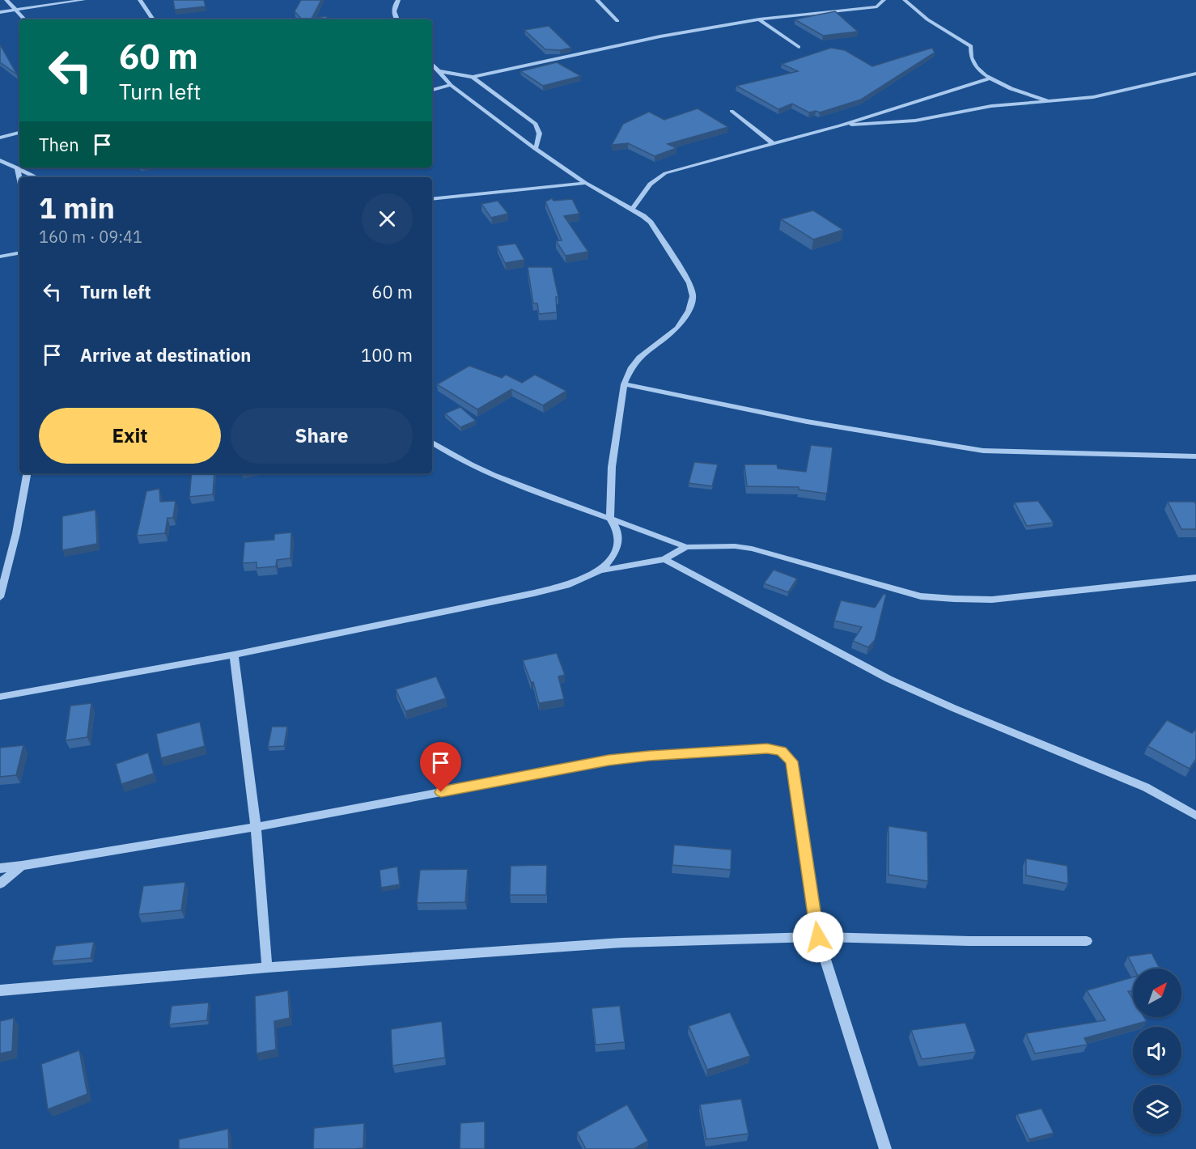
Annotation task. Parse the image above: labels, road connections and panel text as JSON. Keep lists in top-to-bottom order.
{
  "north": "top right",
  "page": {
    "turn": ["60 m", "Turn left"],
    "then": "Then",
    "heading": ["1 min", "160 m · 09:41"],
    "list": [
      {
        "name": "Turn left",
        "value": "60 m"
      },
      {
        "name": "Arrive at destination",
        "value": "100 m"
      }
    ],
    "buttons": ["Exit", "Share"]
  }
}
